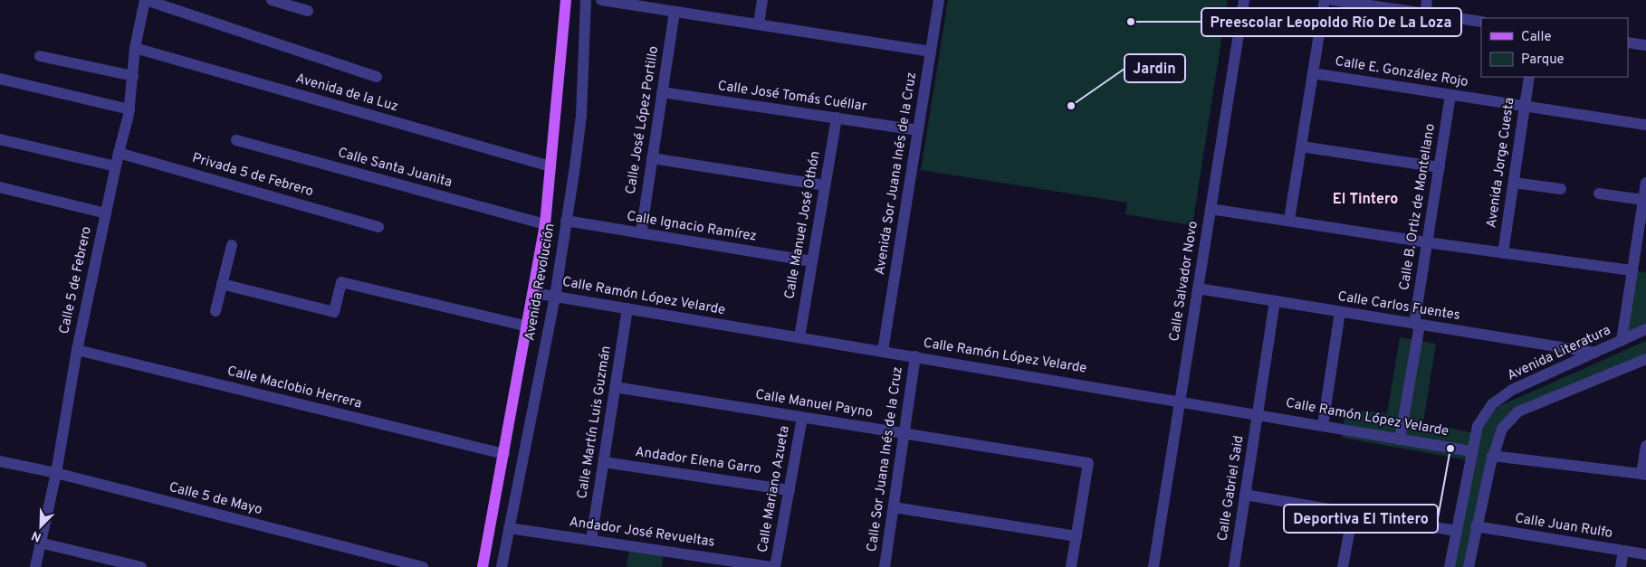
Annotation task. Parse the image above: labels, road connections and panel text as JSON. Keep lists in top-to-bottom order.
{
  "streets": {
    "main road": ["Avenida Revolución"],
    "street": [
      "Calle E. González Rojo",
      "Avenida de la Luz",
      "Calle José Tomás Cuéllar",
      "Calle José López Portillo",
      "Avenida Jorge Cuesta",
      "Calle Santa Juanita",
      "Avenida Sor Juana Inés de la Cruz",
      "Privada 5 de Febrero",
      "Calle B. Ortiz de Montellano",
      "Calle Manuel José Othón",
      "Calle Ignacio Ramírez",
      "Calle 5 de Febrero",
      "Calle Salvador Novo",
      "Calle Ramón López Velarde",
      "Calle Carlos Fuentes",
      "Avenida Literatura",
      "Calle Maclobio Herrera",
      "Calle Manuel Payno",
      "Calle Martín Luis Guzmán",
      "Calle Sor Juana Inés de la Cruz",
      "Andador Elena Garro",
      "Calle Gabriel Said",
      "Calle Mariano Azueta",
      "Calle 5 de Mayo",
      "Calle Juan Rulfo",
      "Andador José Revueltas"
    ]
  },
  "crossings": [
    ["Calle E. González Rojo", "Avenida Jorge Cuesta"],
    ["Calle E. González Rojo", "Calle B. Ortiz de Montellano"],
    ["Avenida de la Luz", "Calle 5 de Febrero"],
    ["Avenida de la Luz", "Avenida Revolución"],
    ["Calle José Tomás Cuéllar", "Calle José López Portillo"],
    ["Calle José Tomás Cuéllar", "Avenida Sor Juana Inés de la Cruz"],
    ["Calle José Tomás Cuéllar", "Calle Manuel José Othón"],
    ["Calle José López Portillo", "Calle Ignacio Ramírez"],
    ["Calle Santa Juanita", "Avenida Revolución"],
    ["Avenida Sor Juana Inés de la Cruz", "Calle Ramón López Velarde"],
    ["Privada 5 de Febrero", "Calle 5 de Febrero"],
    ["Calle B. Ortiz de Montellano", "Calle Ramón López Velarde"],
    ["Calle B. Ortiz de Montellano", "Calle Carlos Fuentes"],
    ["Calle Manuel José Othón", "Calle Ignacio Ramírez"],
    ["Calle Manuel José Othón", "Calle Ramón López Velarde"],
    ["Calle Ignacio Ramírez", "Avenida Revolución"],
    ["Calle 5 de Febrero", "Calle Maclobio Herrera"],
    ["Calle 5 de Febrero", "Calle 5 de Mayo"],
    ["Calle Salvador Novo", "Calle Ramón López Velarde"],
    ["Calle Salvador Novo", "Calle Carlos Fuentes"],
    ["Avenida Revolución", "Calle Ramón López Velarde"],
    ["Avenida Revolución", "Calle Maclobio Herrera"],
    ["Avenida Revolución", "Andador José Revueltas"],
    ["Calle Ramón López Velarde", "Avenida Literatura"],
    ["Calle Ramón López Velarde", "Calle Martín Luis Guzmán"],
    ["Calle Ramón López Velarde", "Calle Sor Juana Inés de la Cruz"],
    ["Calle Ramón López Velarde", "Calle Gabriel Said"],
    ["Calle Carlos Fuentes", "Avenida Literatura"],
    ["Calle Carlos Fuentes", "Calle Gabriel Said"],
    ["Calle Manuel Payno", "Calle Martín Luis Guzmán"],
    ["Calle Manuel Payno", "Calle Sor Juana Inés de la Cruz"],
    ["Calle Manuel Payno", "Calle Mariano Azueta"],
    ["Calle Martín Luis Guzmán", "Andador Elena Garro"],
    ["Calle Martín Luis Guzmán", "Andador José Revueltas"],
    ["Andador Elena Garro", "Calle Mariano Azueta"]
  ],
  "districts": ["El Tintero"],
  "places": ["Preescolar Leopoldo Río De La Loza", "Jardin", "Deportiva El Tintero"],
  "legend": ["Calle", "Parque"],
  "north": "bottom left"
}
